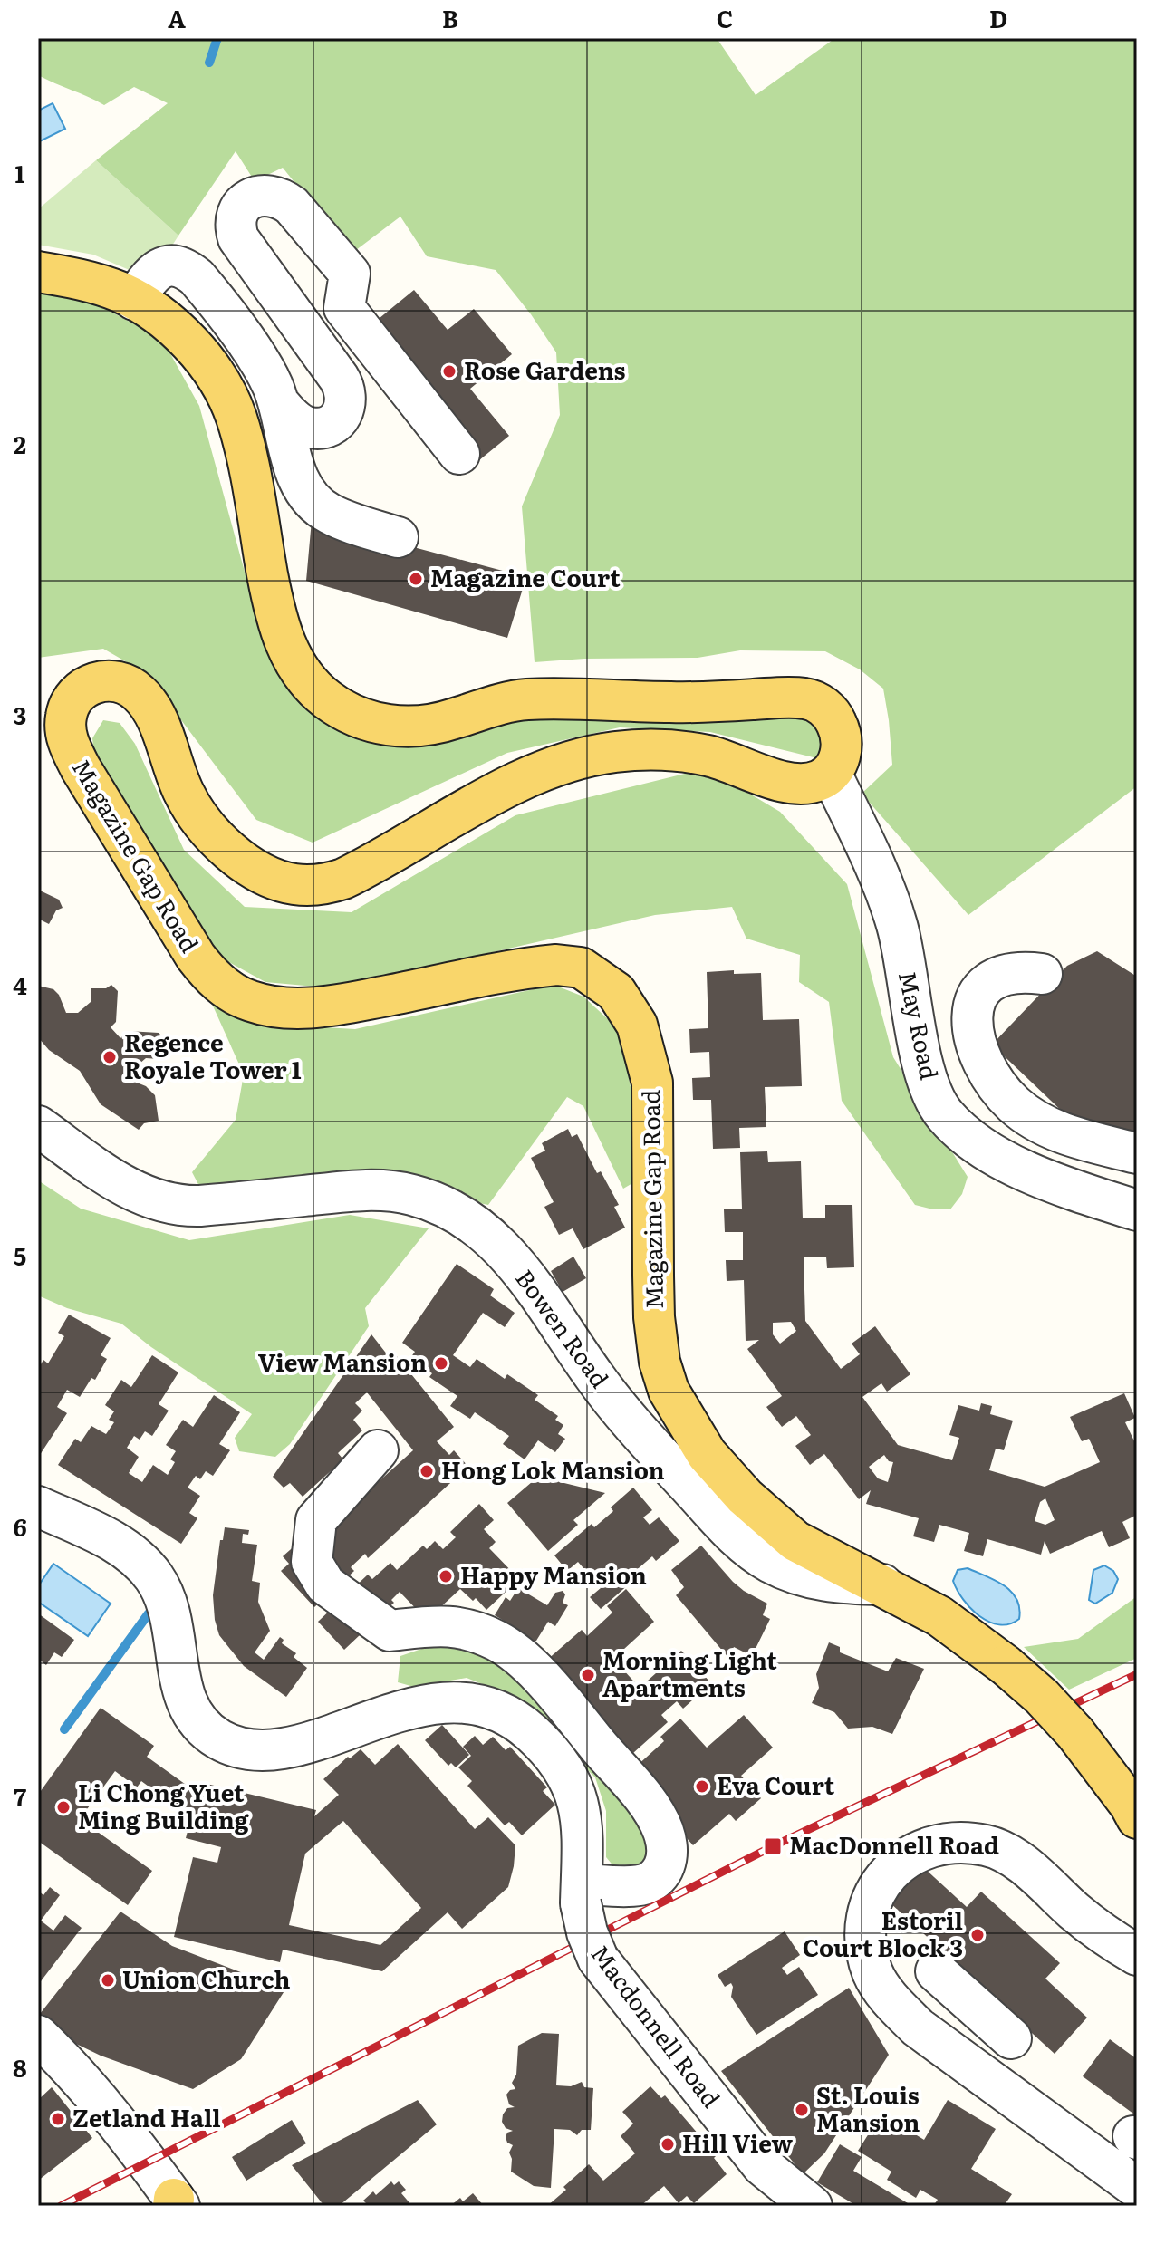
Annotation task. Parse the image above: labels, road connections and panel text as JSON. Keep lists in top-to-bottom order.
{
  "streets": {
    "main road": ["Magazine Gap Road"],
    "street": ["May Road", "Bowen Road", "Macdonnell Road"]
  },
  "crossings": [
    ["Magazine Gap Road", "May Road"],
    ["Magazine Gap Road", "Bowen Road"]
  ],
  "places": {
    "other": [
      "Rose Gardens",
      "Magazine Court",
      "Regence Royale Tower 1",
      "View Mansion",
      "Hong Lok Mansion",
      "Happy Mansion",
      "Morning Light Apartments",
      "Eva Court",
      "Li Chong Yuet Ming Building",
      "Estoril Court Block 3",
      "Union Church",
      "St. Louis Mansion",
      "Zetland Hall",
      "Hill View"
    ],
    "transit": ["MacDonnell Road"]
  },
  "grid": {
    "columns": [
      "A",
      "B",
      "C",
      "D"
    ],
    "rows": [
      "1",
      "2",
      "3",
      "4",
      "5",
      "6",
      "7",
      "8"
    ]
  }
}
